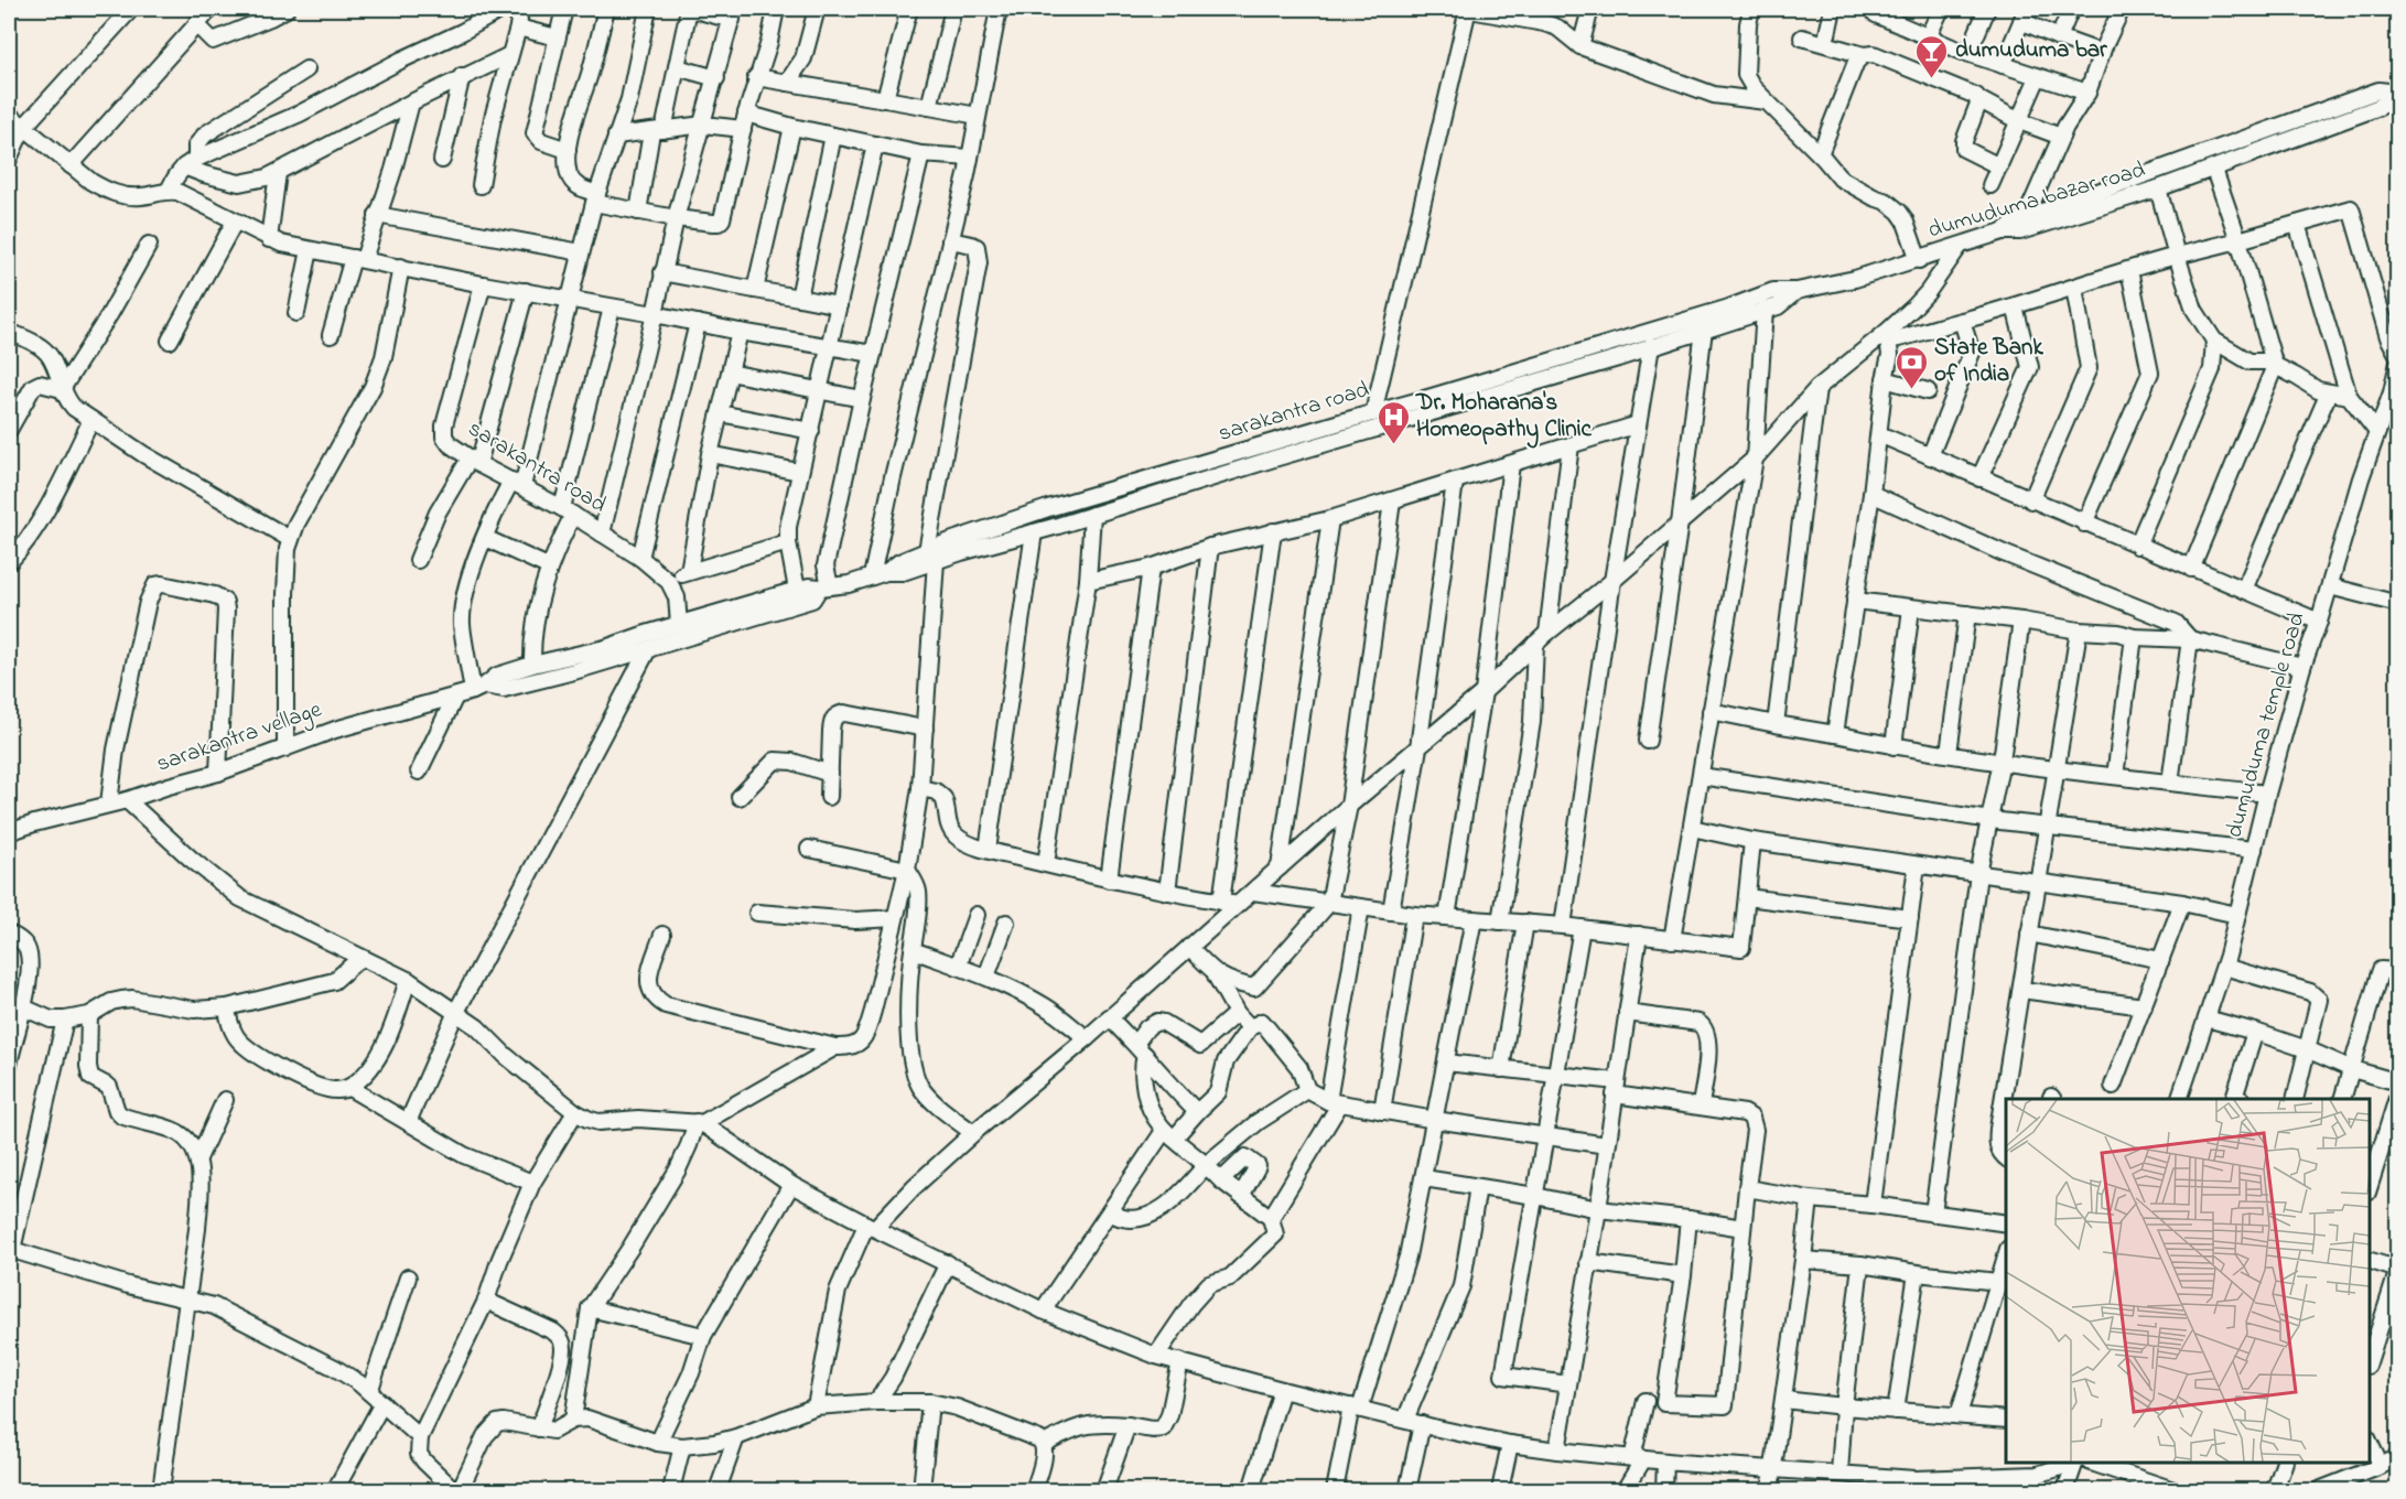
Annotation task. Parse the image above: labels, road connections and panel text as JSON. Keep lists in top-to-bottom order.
{
  "streets": {
    "street": [
      "dumuduma bazar road",
      "sarakantra road",
      "dumuduma temple road",
      "sarakantra vellage"
    ]
  },
  "crossings": [
    ["dumuduma bazar road", "sarakantra road"],
    ["sarakantra road", "sarakantra vellage"]
  ],
  "places": {
    "bar": ["dumuduma bar"],
    "bank": ["State Bank of India"],
    "hospital": ["Dr. Moharana's Homeopathy Clinic"]
  }
}
